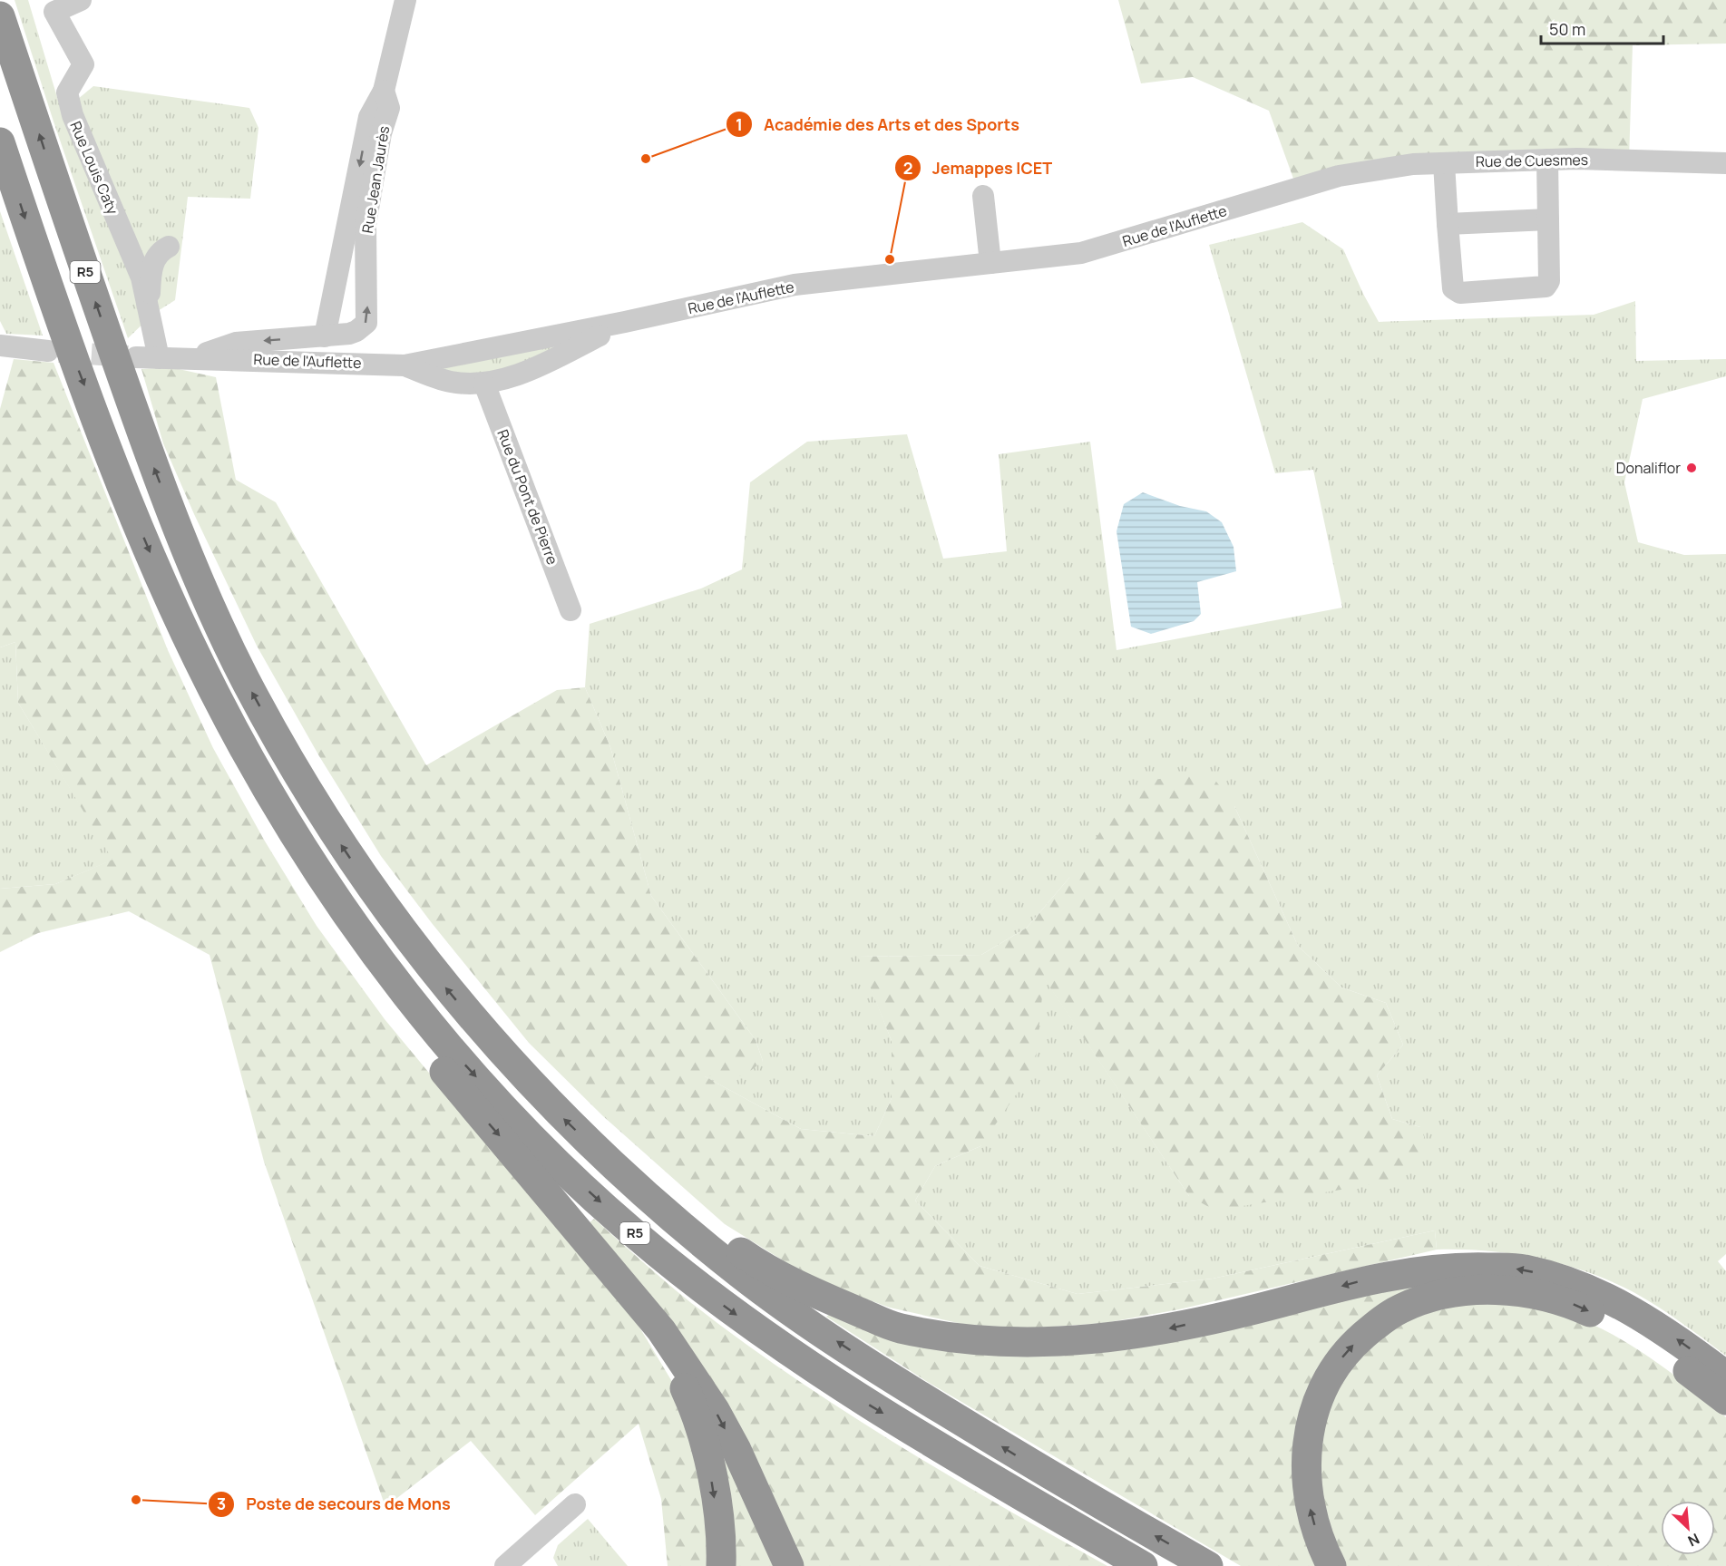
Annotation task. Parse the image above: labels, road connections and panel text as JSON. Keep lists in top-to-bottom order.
{
  "streets": {
    "highway": ["R5"],
    "street": [
      "Rue de Cuesmes",
      "Rue Louis Caty",
      "Rue Jean Jaurès",
      "Rue de l'Auflette",
      "Rue du Pont de Pierre"
    ]
  },
  "crossings": [
    ["Rue de Cuesmes", "Rue de l'Auflette"],
    ["Rue Louis Caty", "Rue de l'Auflette"],
    ["Rue Jean Jaurès", "Rue de l'Auflette"]
  ],
  "places": [
    "Académie des Arts et des Sports",
    "Jemappes ICET",
    "Donaliflor",
    "Poste de secours de Mons"
  ],
  "scale_bar": "50 m",
  "north": "bottom right"
}
